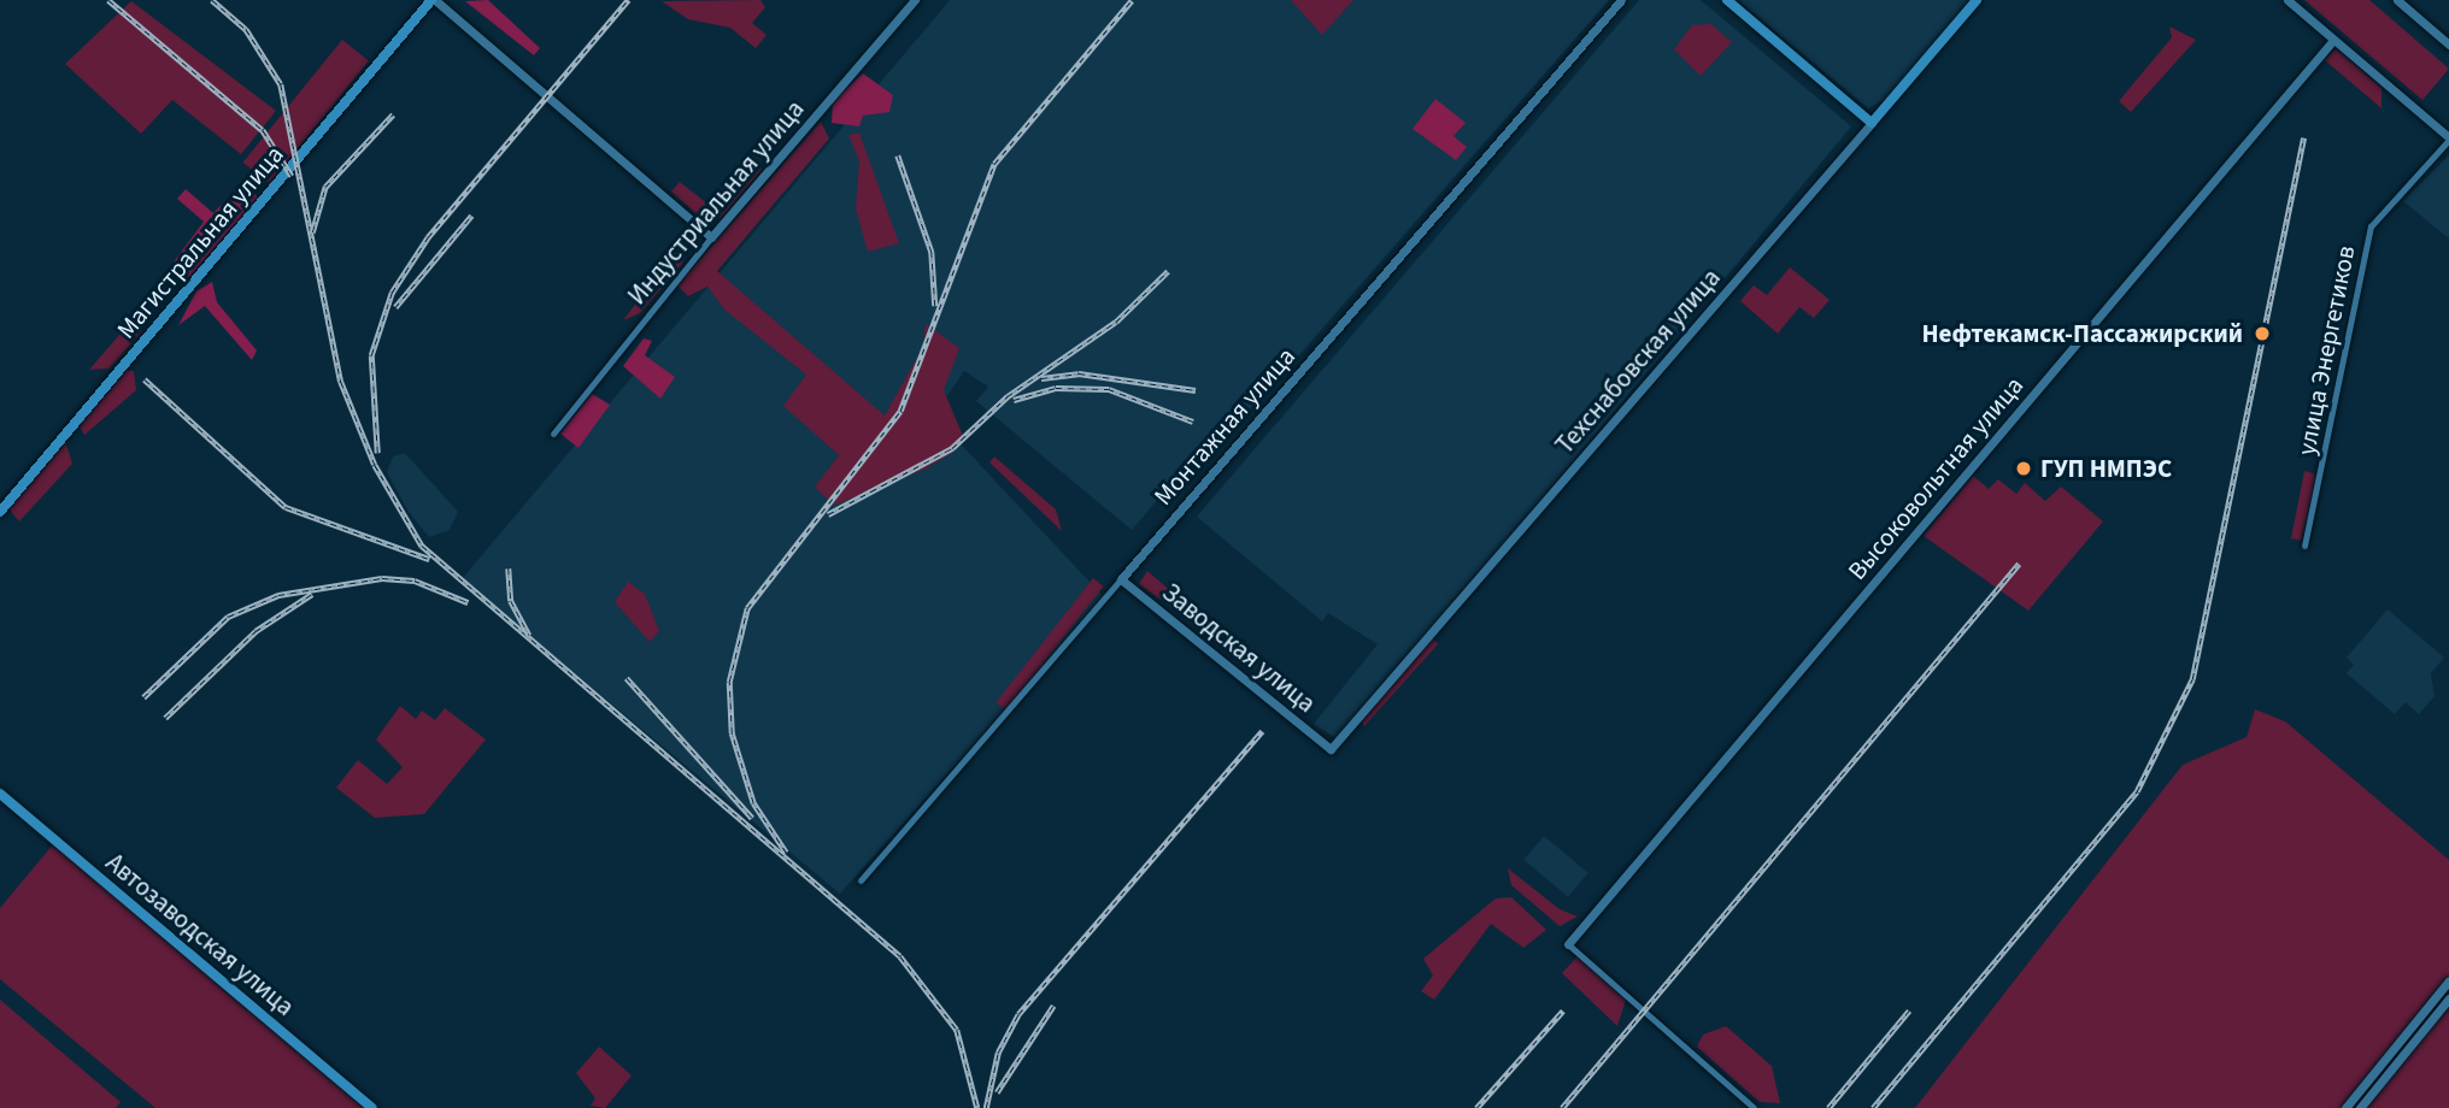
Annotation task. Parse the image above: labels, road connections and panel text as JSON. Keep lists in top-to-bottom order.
{
  "streets": {
    "main road": ["Магистральная улица", "Техснабовская улица", "Автозаводская улица"],
    "street": [
      "Индустриальная улица",
      "улица Энергетиков",
      "Монтажная улица",
      "Высоковольтная улица",
      "Заводская улица"
    ]
  },
  "crossings": [
    ["Техснабовская улица", "Заводская улица"],
    ["Монтажная улица", "Заводская улица"]
  ],
  "places": ["Нефтекамск-Пассажирский", "ГУП НМПЭС"]
}
